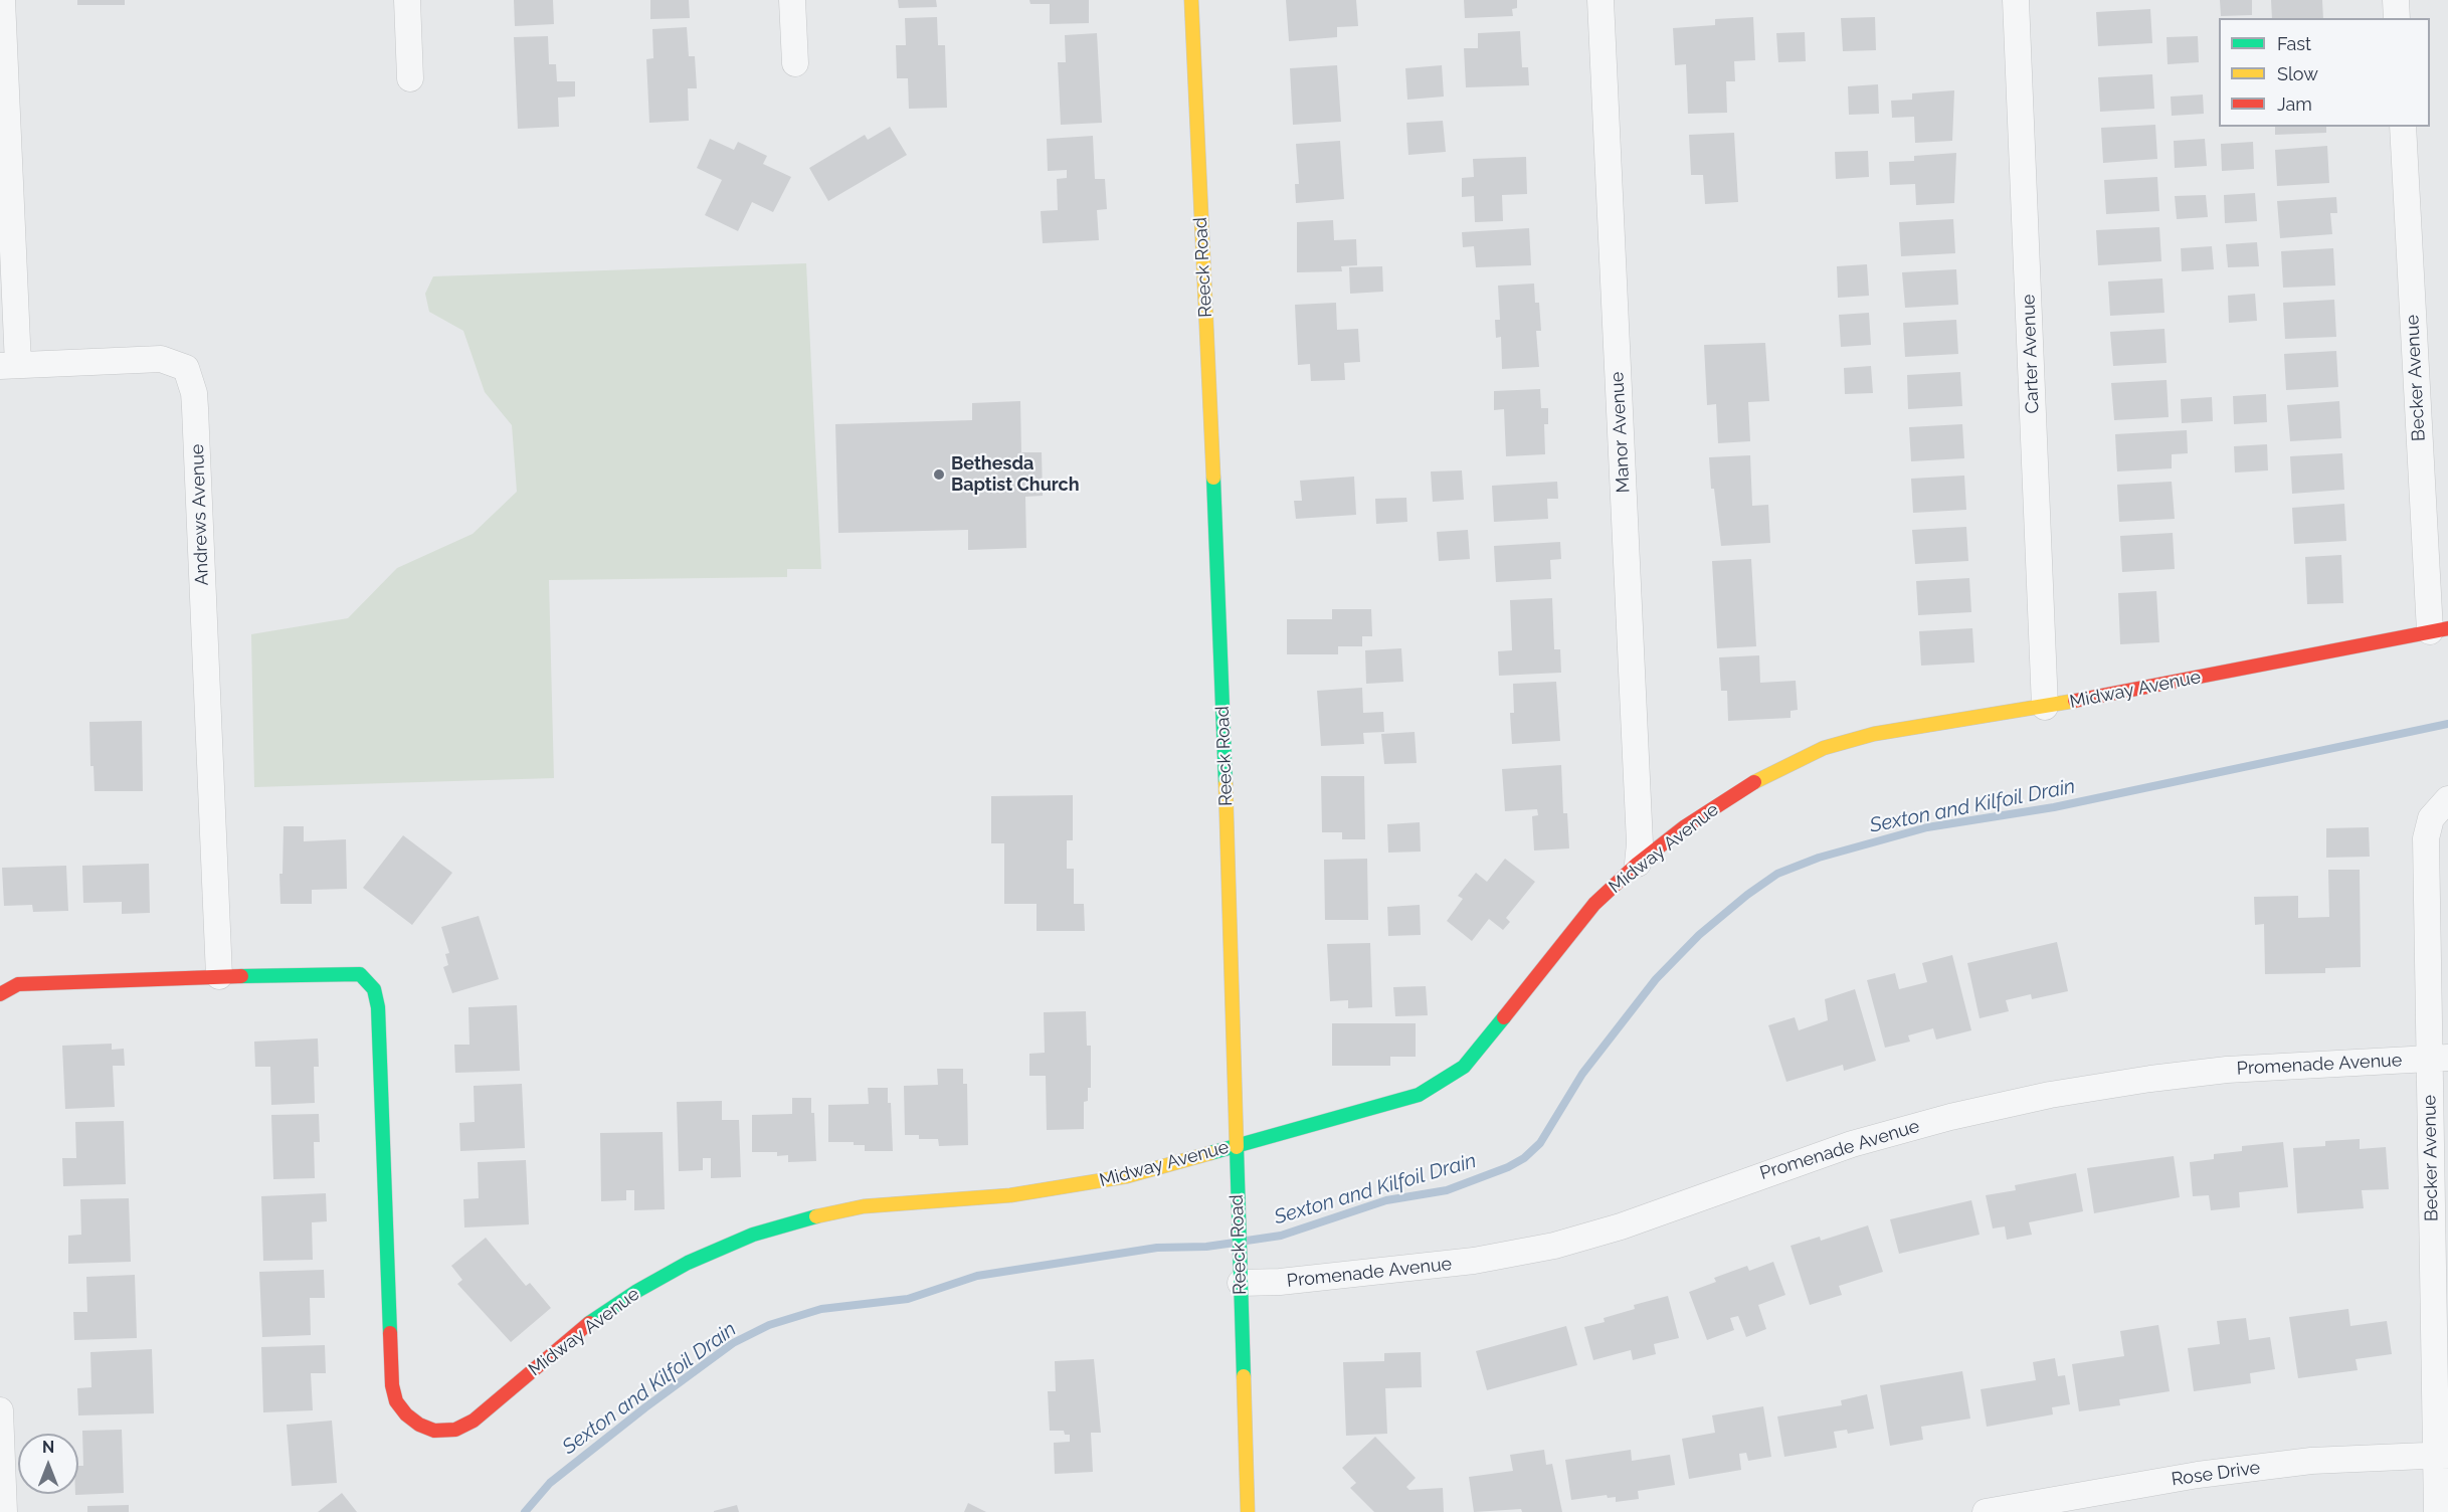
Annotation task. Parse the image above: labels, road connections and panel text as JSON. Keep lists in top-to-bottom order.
{
  "streets": {
    "street": [
      "Reeck Road",
      "Carter Avenue",
      "Becker Avenue",
      "Manor Avenue",
      "Andrews Avenue",
      "Midway Avenue",
      "Promenade Avenue",
      "Rose Drive"
    ]
  },
  "crossings": [
    ["Reeck Road", "Midway Avenue"],
    ["Reeck Road", "Promenade Avenue"],
    ["Carter Avenue", "Midway Avenue"],
    ["Becker Avenue", "Midway Avenue"],
    ["Becker Avenue", "Promenade Avenue"],
    ["Becker Avenue", "Rose Drive"],
    ["Manor Avenue", "Midway Avenue"],
    ["Andrews Avenue", "Midway Avenue"]
  ],
  "water": ["Sexton and Kilfoil Drain"],
  "places": ["Bethesda Baptist Church"],
  "legend": ["Fast", "Slow", "Jam"],
  "north": "top"
}
